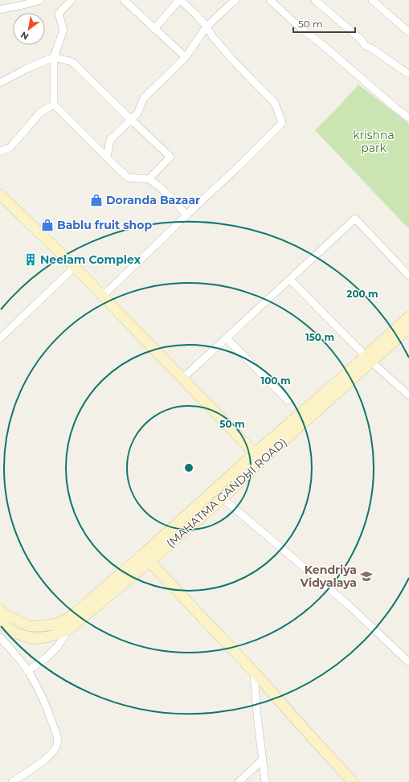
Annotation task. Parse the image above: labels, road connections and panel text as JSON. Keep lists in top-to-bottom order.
{
  "streets": {
    "main road": ["(MAHATMA GANDHI ROAD)"]
  },
  "parks": ["krishna park"],
  "places": {
    "shop": ["Doranda Bazaar", "Bablu fruit shop"],
    "building": ["Neelam Complex"],
    "school or university": ["Kendriya Vidyalaya"]
  },
  "scale_bar": "50 m",
  "north": "bottom left",
  "rings": [
    "200 m",
    "150 m",
    "100 m",
    "50 m"
  ]
}
